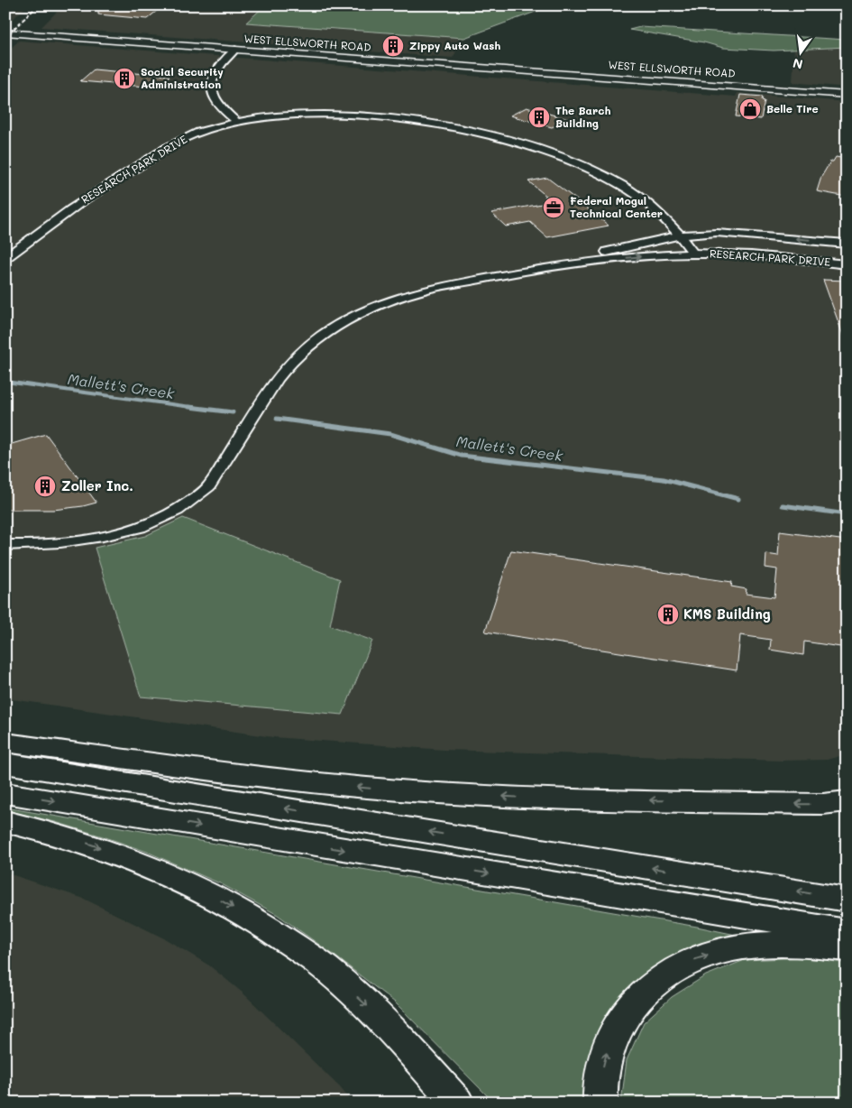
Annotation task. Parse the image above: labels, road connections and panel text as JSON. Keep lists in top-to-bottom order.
{
  "streets": {
    "main road": ["WEST ELLSWORTH ROAD"],
    "street": ["RESEARCH PARK DRIVE"]
  },
  "water": ["Mallett's Creek"],
  "places": {
    "building": [
      "Zippy Auto Wash",
      "Social Security Administration",
      "The Barch Building",
      "Zoller Inc.",
      "KMS Building"
    ],
    "shop": ["Belle Tire"],
    "office": ["Federal Mogul Technical Center"]
  },
  "north": "bottom"
}
